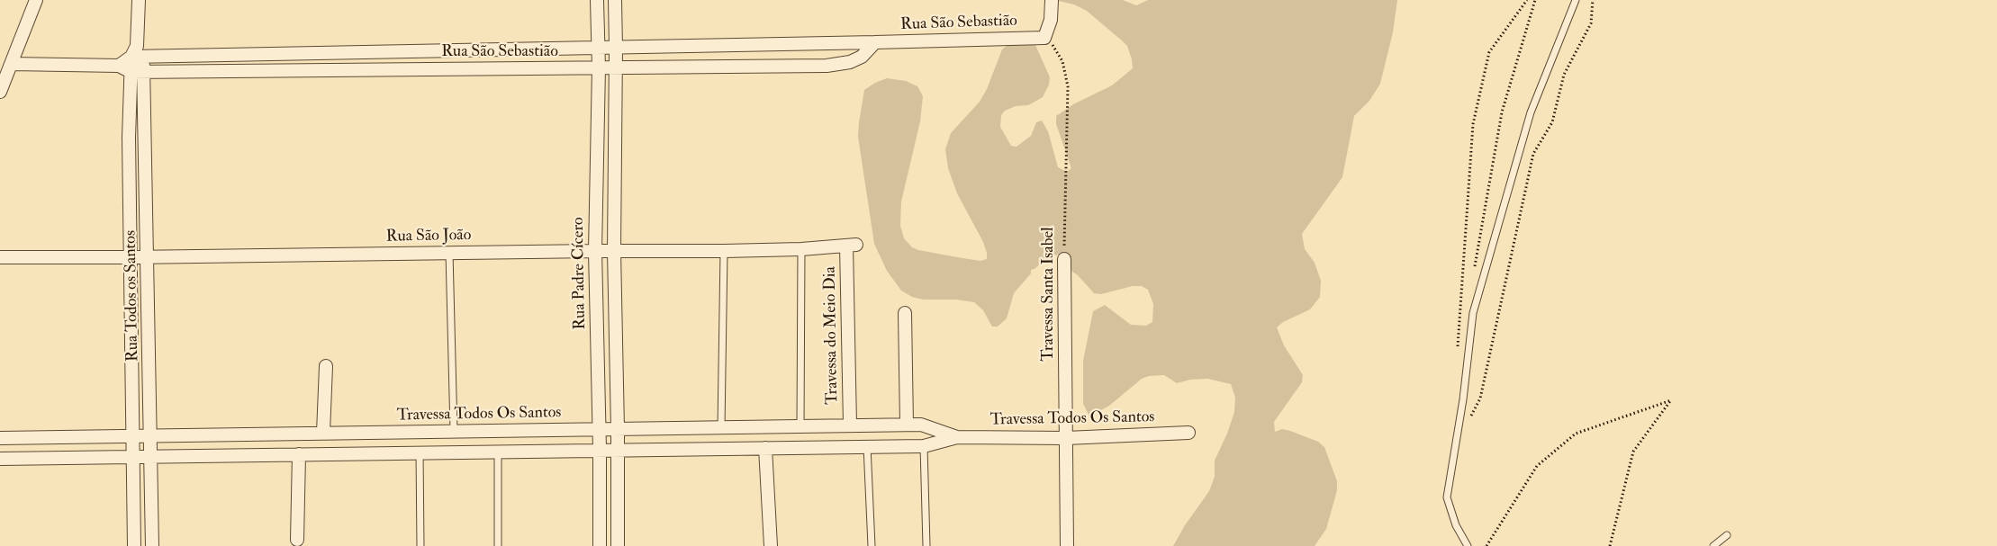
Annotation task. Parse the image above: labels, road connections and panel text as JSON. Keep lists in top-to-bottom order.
{
  "streets": {
    "street": [
      "Rua São Sebastião",
      "Rua São João",
      "Rua Padre Cícero",
      "Travessa Santa Isabel",
      "Rua Todos os Santos",
      "Travessa do Meio Dia",
      "Travessa Todos Os Santos"
    ]
  },
  "crossings": [
    ["Rua São Sebastião", "Rua Padre Cícero"],
    ["Rua São Sebastião", "Travessa Santa Isabel"],
    ["Rua São Sebastião", "Rua Todos os Santos"],
    ["Rua São João", "Rua Padre Cícero"],
    ["Rua São João", "Rua Todos os Santos"],
    ["Rua São João", "Travessa do Meio Dia"],
    ["Rua Padre Cícero", "Travessa Todos Os Santos"],
    ["Travessa Santa Isabel", "Travessa Todos Os Santos"],
    ["Rua Todos os Santos", "Travessa Todos Os Santos"],
    ["Travessa do Meio Dia", "Travessa Todos Os Santos"]
  ]
}
